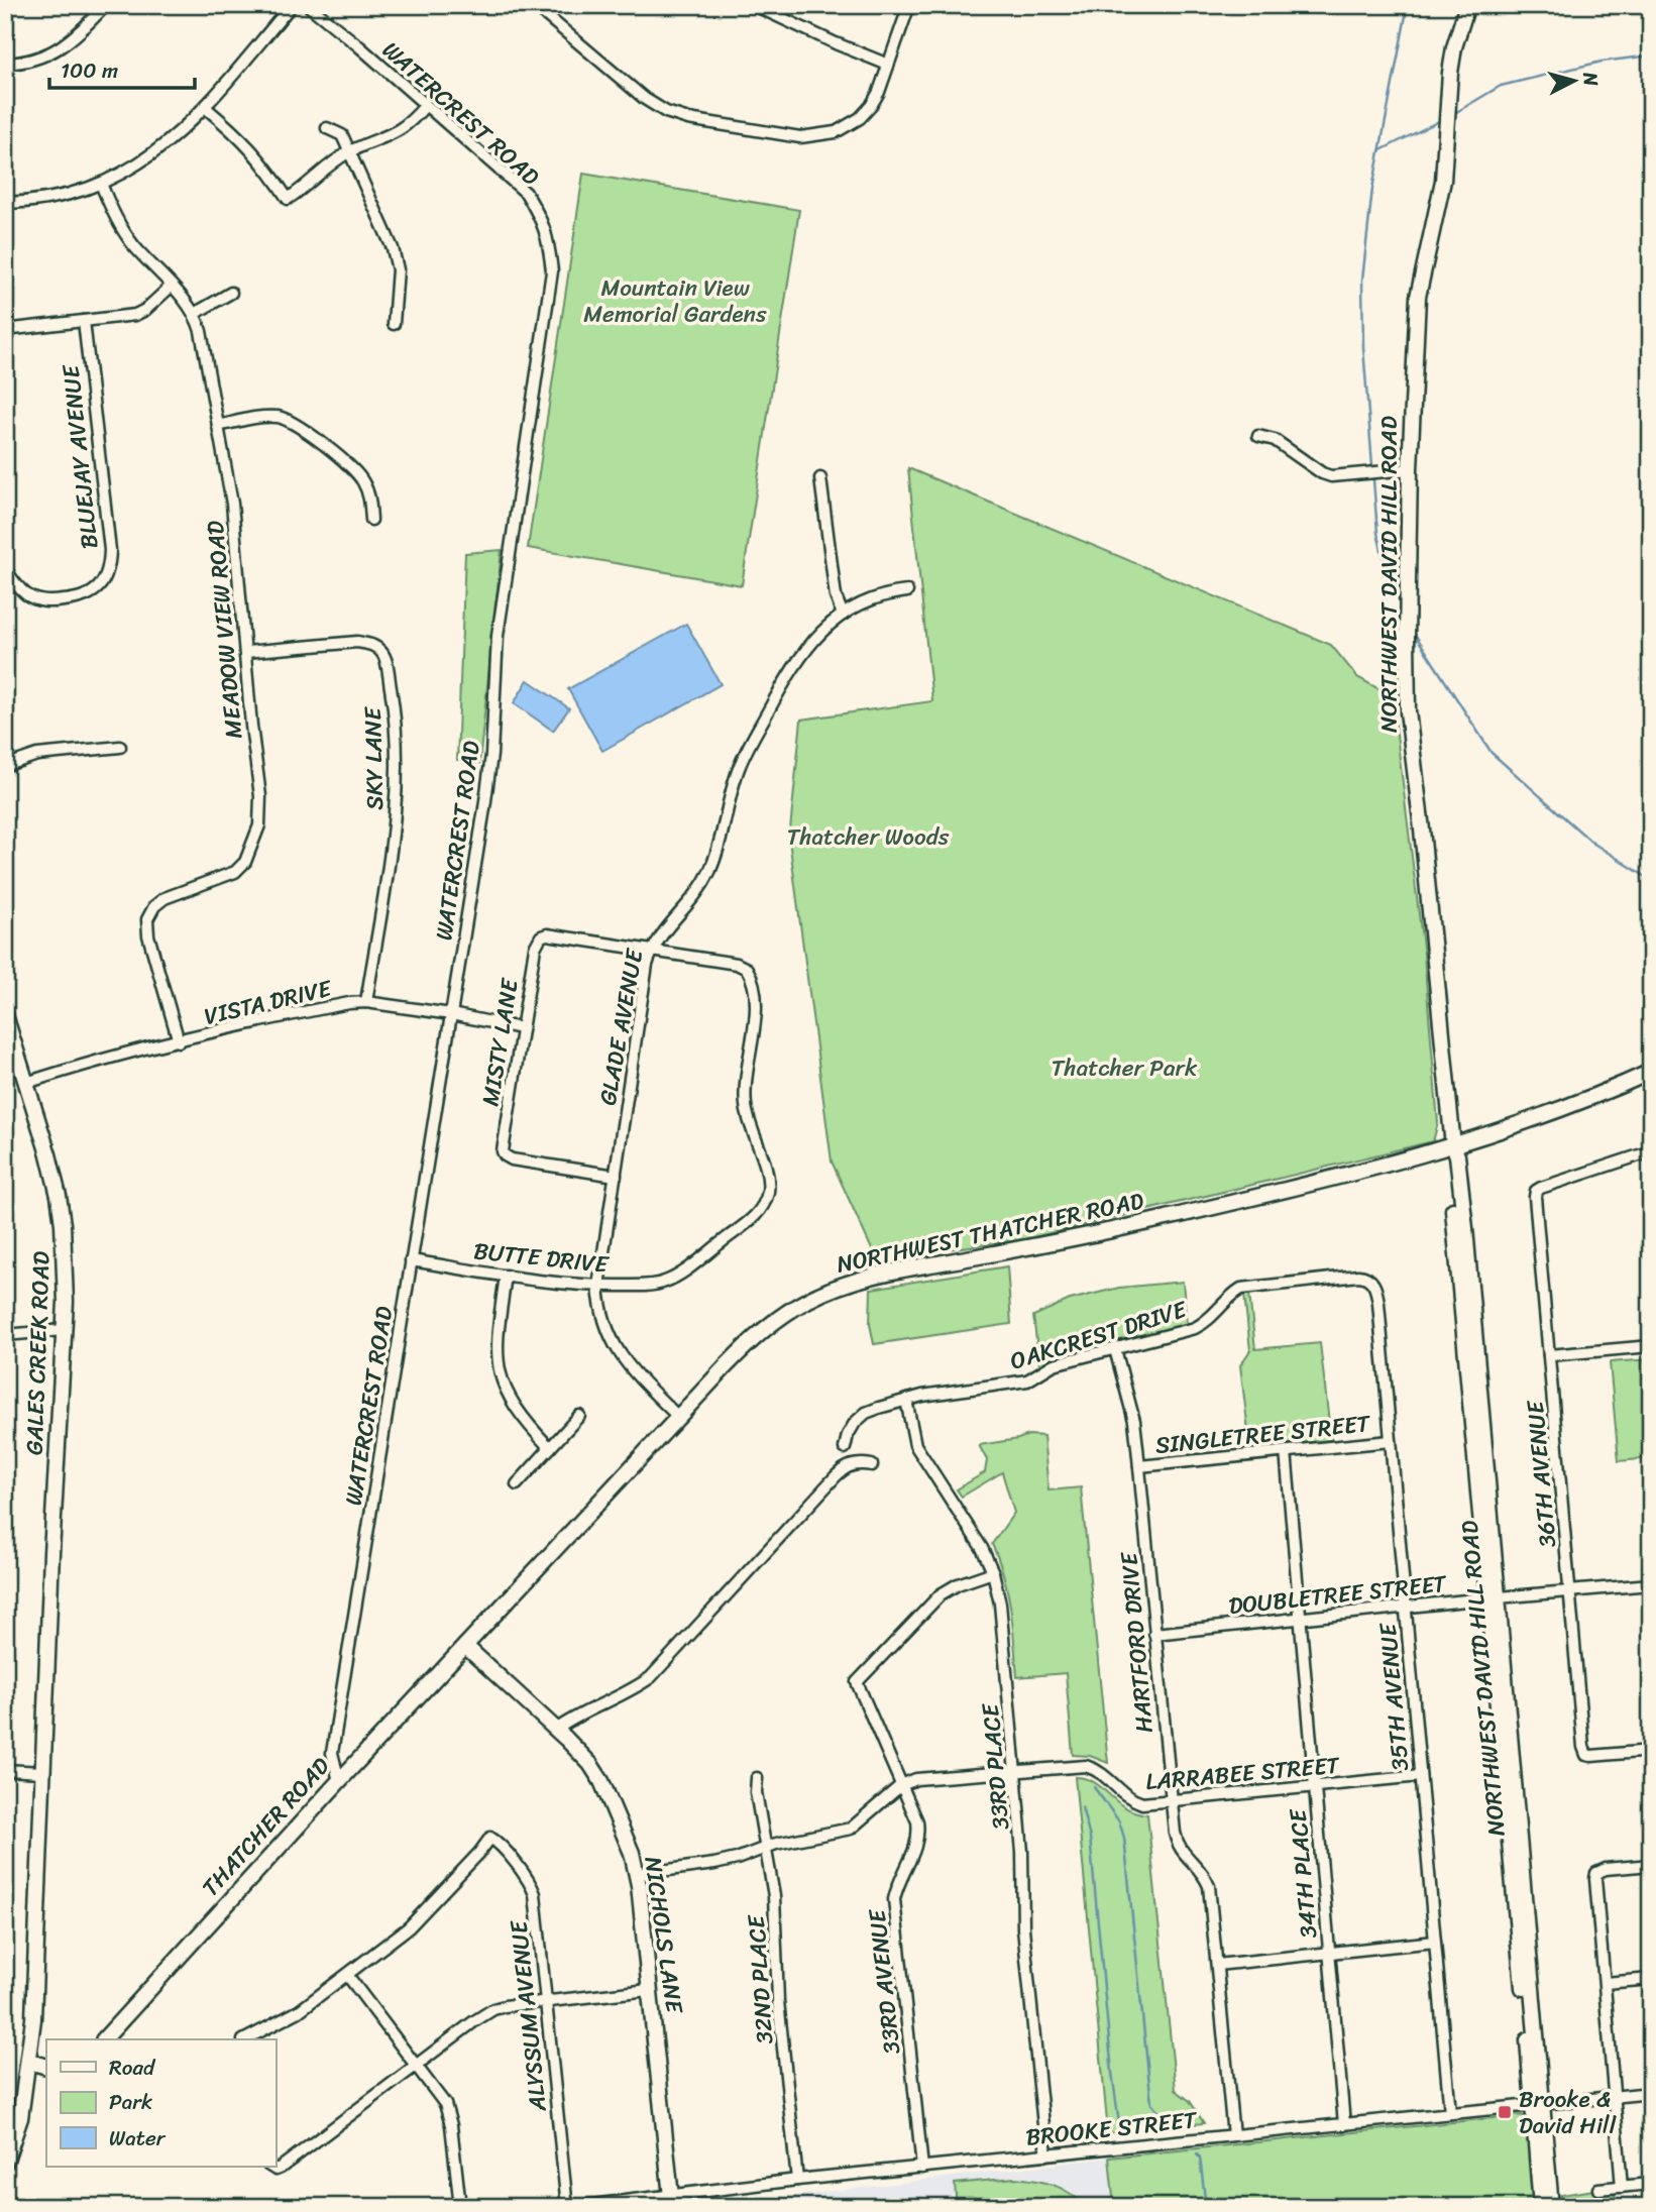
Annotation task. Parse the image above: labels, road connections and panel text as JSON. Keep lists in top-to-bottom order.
{
  "streets": {
    "street": [
      "WATERCREST ROAD",
      "BLUEJAY AVENUE",
      "NORTHWEST DAVID HILL ROAD",
      "MEADOW VIEW ROAD",
      "SKY LANE",
      "VISTA DRIVE",
      "GLADE AVENUE",
      "MISTY LANE",
      "NORTHWEST THATCHER ROAD",
      "BUTTE DRIVE",
      "OAKCREST DRIVE",
      "GALES CREEK ROAD",
      "SINGLETREE STREET",
      "36TH AVENUE",
      "DOUBLETREE STREET",
      "HARTFORD DRIVE",
      "35TH AVENUE",
      "33RD PLACE",
      "LARRABEE STREET",
      "THATCHER ROAD",
      "34TH PLACE",
      "NICHOLS LANE",
      "32ND PLACE",
      "33RD AVENUE",
      "ALYSSUM AVENUE",
      "BROOKE STREET"
    ]
  },
  "crossings": [
    ["WATERCREST ROAD", "VISTA DRIVE"],
    ["WATERCREST ROAD", "BUTTE DRIVE"],
    ["WATERCREST ROAD", "THATCHER ROAD"],
    ["NORTHWEST DAVID HILL ROAD", "NORTHWEST THATCHER ROAD"],
    ["NORTHWEST DAVID HILL ROAD", "DOUBLETREE STREET"],
    ["NORTHWEST DAVID HILL ROAD", "BROOKE STREET"],
    ["MEADOW VIEW ROAD", "SKY LANE"],
    ["MEADOW VIEW ROAD", "VISTA DRIVE"],
    ["SKY LANE", "VISTA DRIVE"],
    ["VISTA DRIVE", "MISTY LANE"],
    ["VISTA DRIVE", "GALES CREEK ROAD"],
    ["GLADE AVENUE", "MISTY LANE"],
    ["GLADE AVENUE", "NORTHWEST THATCHER ROAD"],
    ["GLADE AVENUE", "BUTTE DRIVE"],
    ["MISTY LANE", "BUTTE DRIVE"],
    ["NORTHWEST THATCHER ROAD", "THATCHER ROAD"],
    ["NORTHWEST THATCHER ROAD", "NICHOLS LANE"],
    ["OAKCREST DRIVE", "HARTFORD DRIVE"],
    ["OAKCREST DRIVE", "35TH AVENUE"],
    ["OAKCREST DRIVE", "33RD PLACE"],
    ["SINGLETREE STREET", "HARTFORD DRIVE"],
    ["SINGLETREE STREET", "35TH AVENUE"],
    ["SINGLETREE STREET", "34TH PLACE"],
    ["36TH AVENUE", "DOUBLETREE STREET"],
    ["DOUBLETREE STREET", "HARTFORD DRIVE"],
    ["DOUBLETREE STREET", "35TH AVENUE"],
    ["DOUBLETREE STREET", "34TH PLACE"],
    ["HARTFORD DRIVE", "LARRABEE STREET"],
    ["HARTFORD DRIVE", "BROOKE STREET"],
    ["35TH AVENUE", "LARRABEE STREET"],
    ["35TH AVENUE", "BROOKE STREET"],
    ["33RD PLACE", "LARRABEE STREET"],
    ["33RD PLACE", "33RD AVENUE"],
    ["33RD PLACE", "BROOKE STREET"],
    ["LARRABEE STREET", "34TH PLACE"],
    ["LARRABEE STREET", "NICHOLS LANE"],
    ["LARRABEE STREET", "32ND PLACE"],
    ["LARRABEE STREET", "33RD AVENUE"],
    ["THATCHER ROAD", "NICHOLS LANE"],
    ["34TH PLACE", "BROOKE STREET"],
    ["NICHOLS LANE", "BROOKE STREET"],
    ["32ND PLACE", "BROOKE STREET"],
    ["33RD AVENUE", "BROOKE STREET"]
  ],
  "parks": ["Mountain View Memorial Gardens", "Thatcher Woods", "Thatcher Park"],
  "places": {
    "transit": ["Brooke & David Hill"]
  },
  "legend": ["Road", "Park", "Water"],
  "scale_bar": "100 m",
  "north": "right"
}
